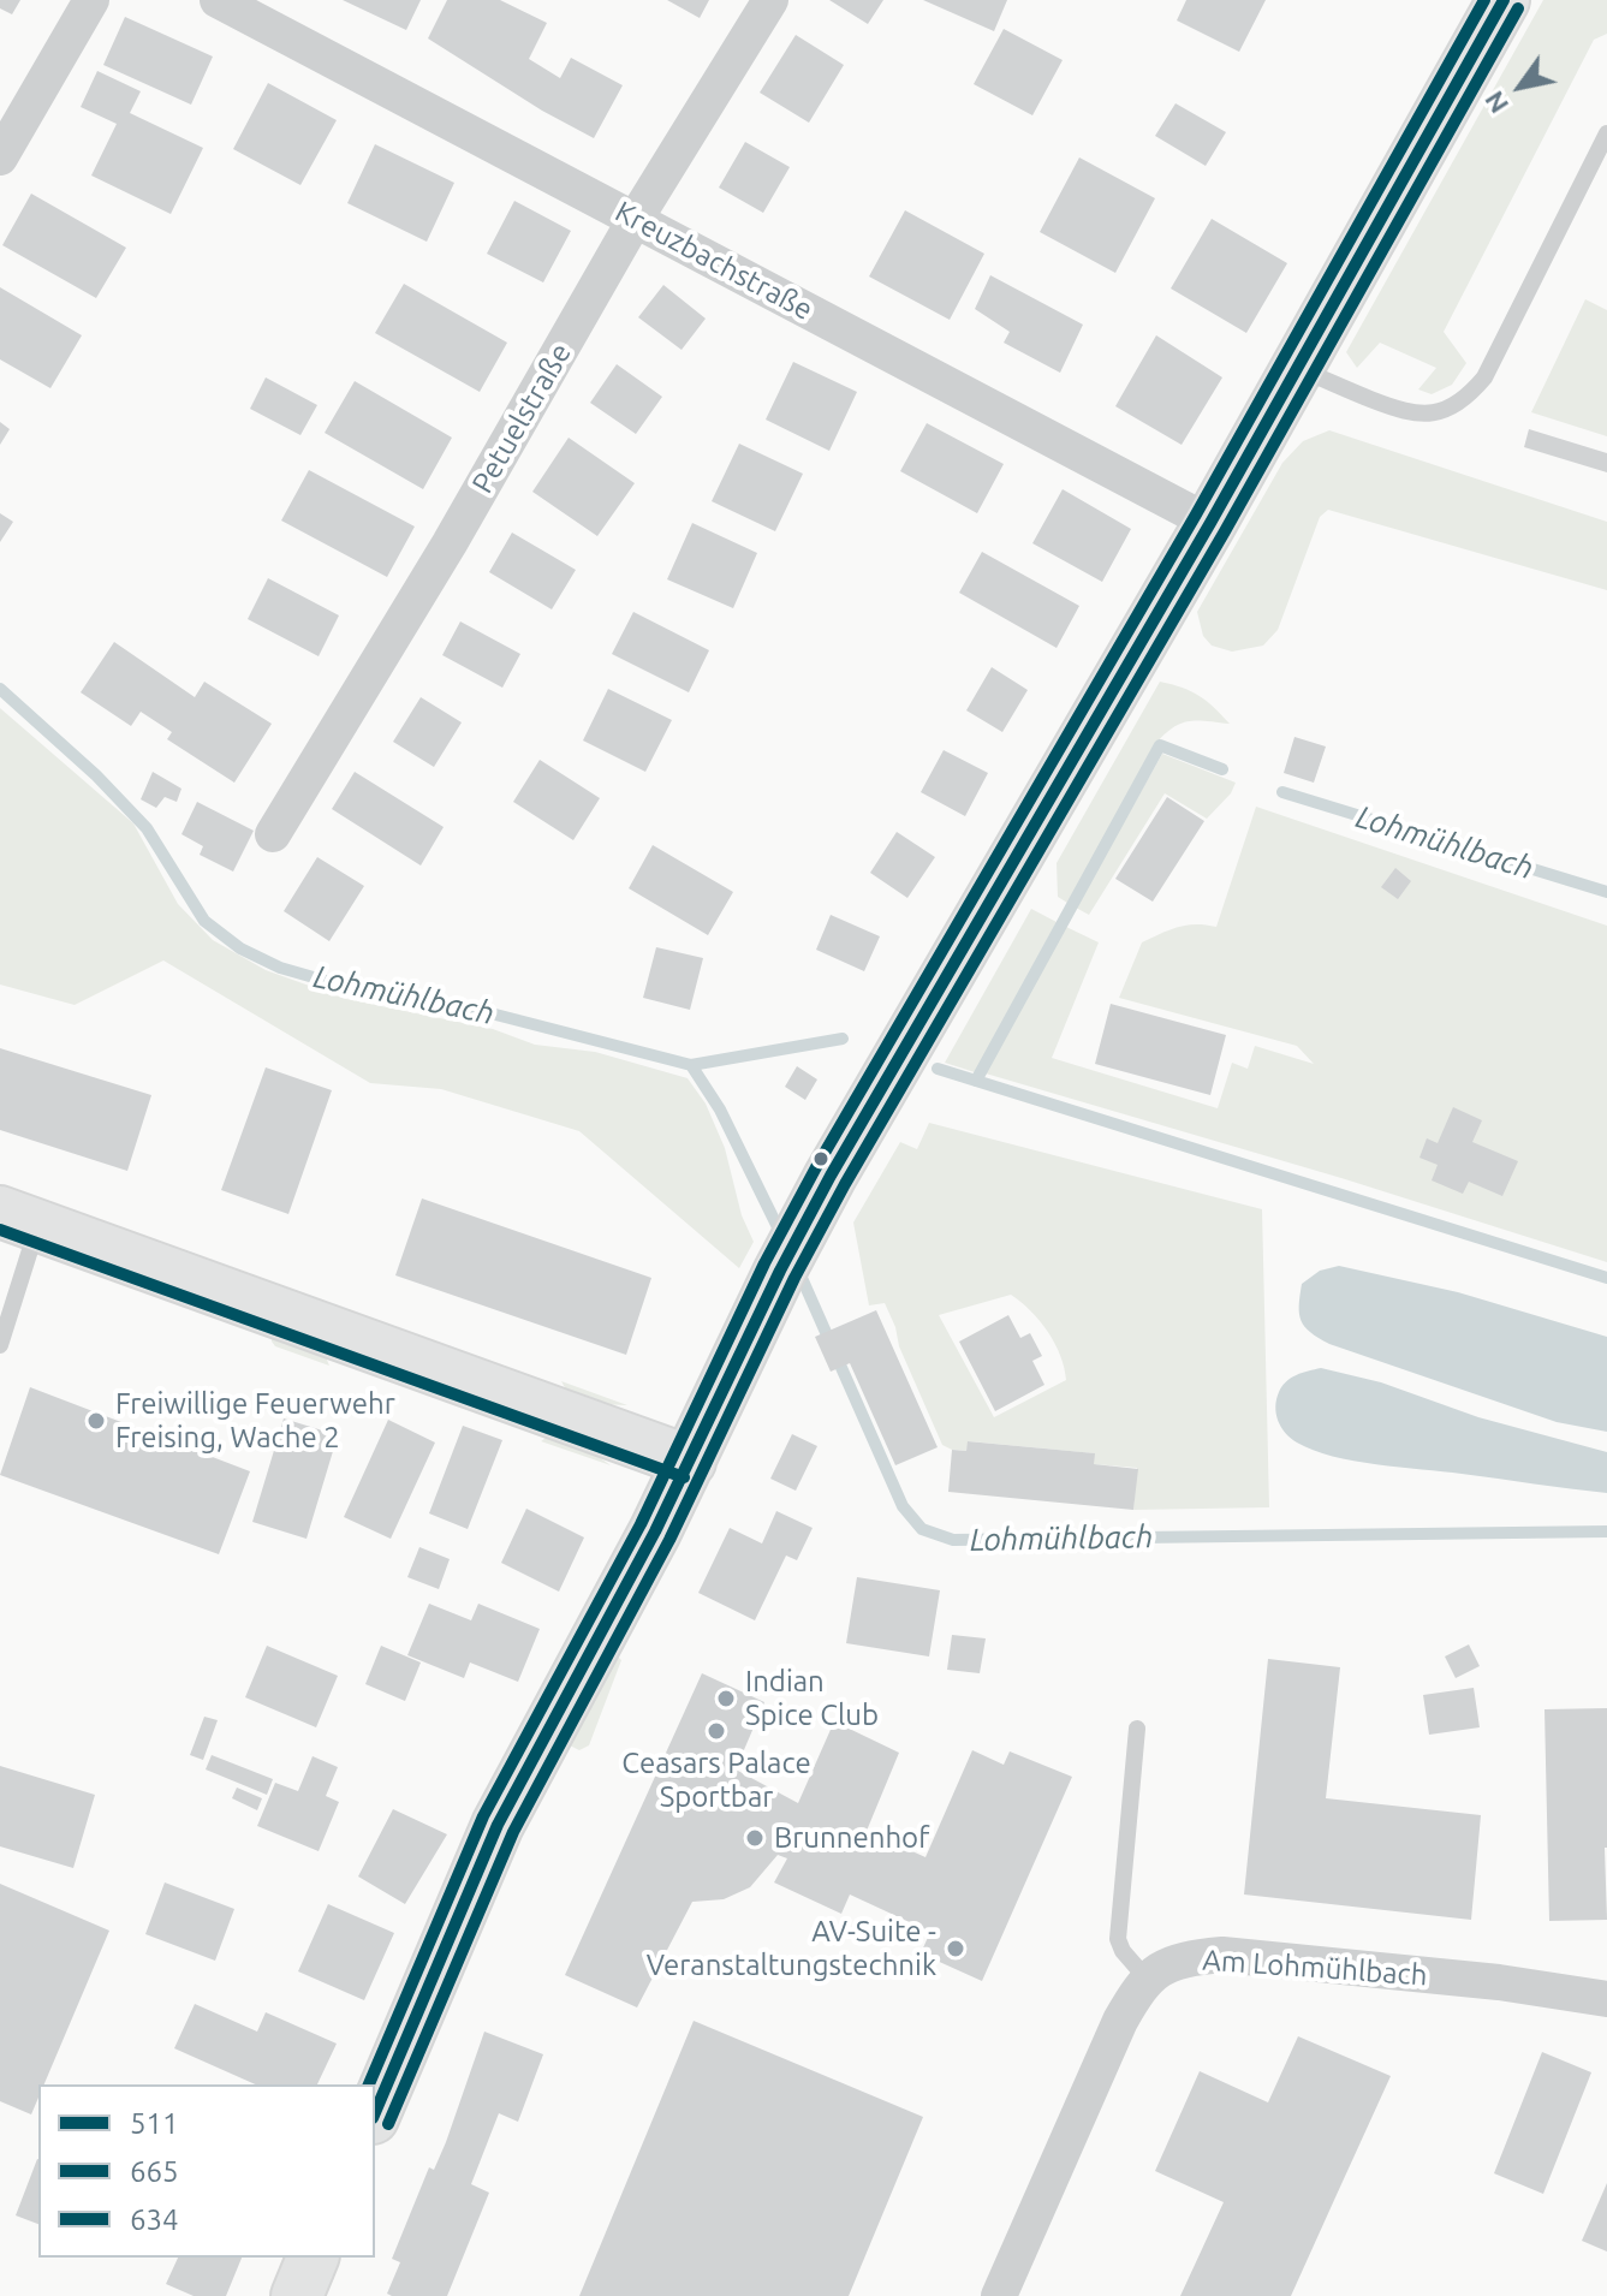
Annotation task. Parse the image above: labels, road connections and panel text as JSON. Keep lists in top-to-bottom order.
{
  "streets": {
    "street": ["Kreuzbachstraße", "Petuelstraße", "Am Lohmühlbach"]
  },
  "crossings": [
    ["Kreuzbachstraße", "Petuelstraße"]
  ],
  "water": ["Lohmühlbach"],
  "places": [
    "Freiwillige Feuerwehr Freising, Wache 2",
    "Indian Spice Club",
    "Ceasars Palace Sportbar",
    "Brunnenhof",
    "AV-Suite - Veranstaltungstechnik"
  ],
  "lines": ["transit line 511", "transit line 634", "transit line 665"],
  "legend": ["511", "665", "634"],
  "north": "bottom left"
}
